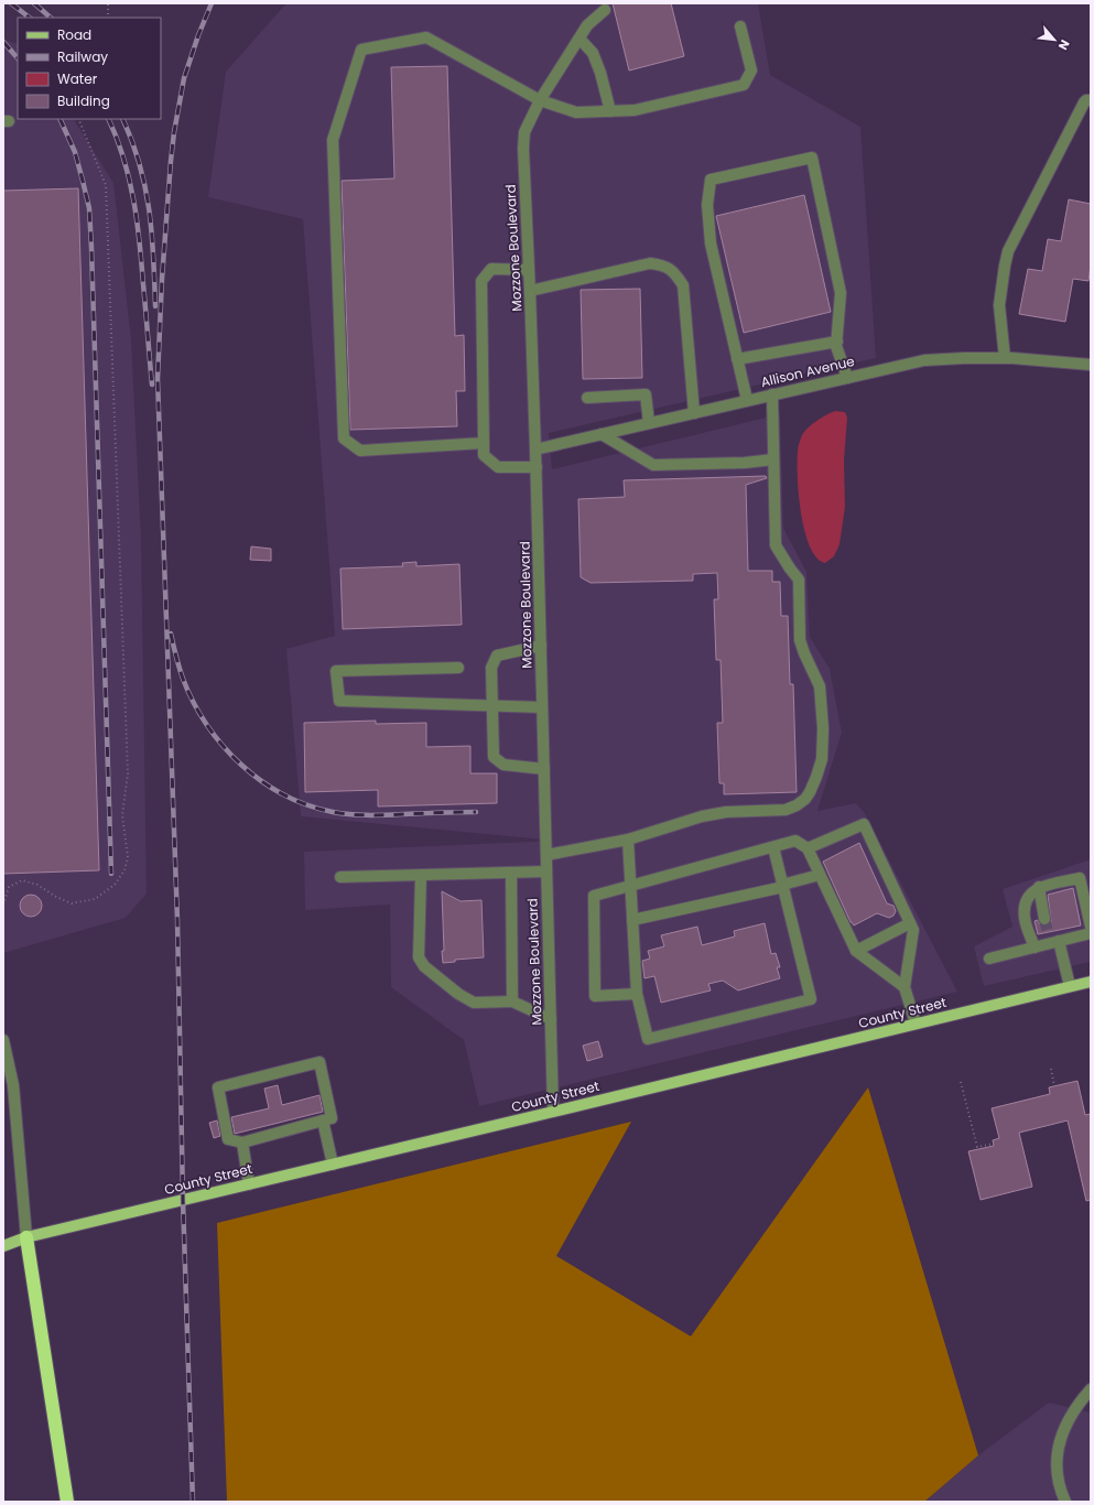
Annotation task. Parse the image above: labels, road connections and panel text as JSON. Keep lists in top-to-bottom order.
{
  "streets": {
    "main road": ["County Street"],
    "street": ["Mozzone Boulevard", "Allison Avenue"]
  },
  "crossings": [
    ["Mozzone Boulevard", "Allison Avenue"],
    ["Mozzone Boulevard", "County Street"]
  ],
  "legend": [
    "Road",
    "Railway",
    "Water",
    "Building"
  ],
  "north": "bottom right"
}
